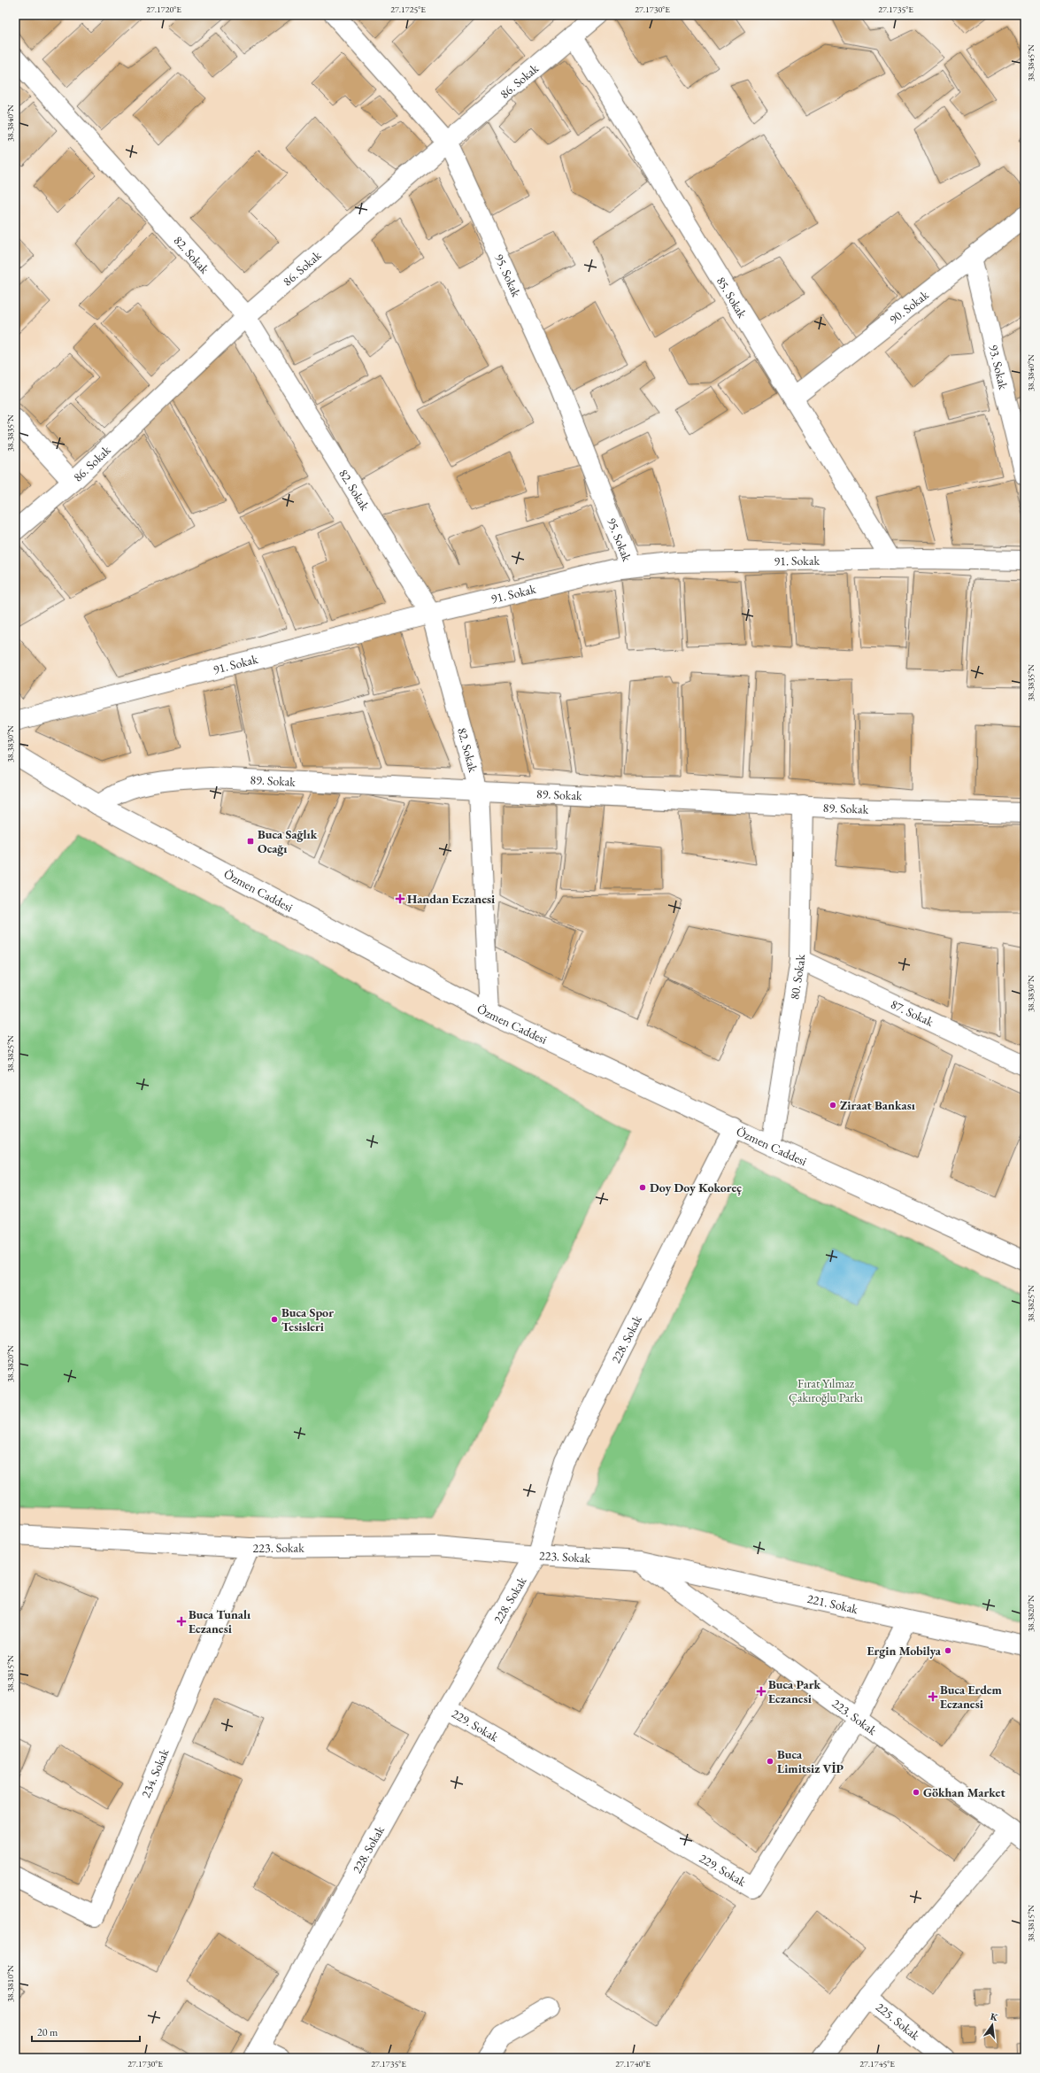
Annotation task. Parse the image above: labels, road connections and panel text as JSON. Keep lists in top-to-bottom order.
{
  "streets": {
    "street": [
      "86. Sokak",
      "82. Sokak",
      "95. Sokak",
      "85. Sokak",
      "90. Sokak",
      "93. Sokak",
      "91. Sokak",
      "89. Sokak",
      "Özmen Caddesi",
      "80. Sokak",
      "87. Sokak",
      "228. Sokak",
      "223. Sokak",
      "221. Sokak",
      "229. Sokak",
      "234. Sokak",
      "225. Sokak"
    ]
  },
  "crossings": [
    ["86. Sokak", "82. Sokak"],
    ["86. Sokak", "95. Sokak"],
    ["86. Sokak", "85. Sokak"],
    ["82. Sokak", "91. Sokak"],
    ["82. Sokak", "89. Sokak"],
    ["82. Sokak", "Özmen Caddesi"],
    ["95. Sokak", "91. Sokak"],
    ["85. Sokak", "90. Sokak"],
    ["85. Sokak", "91. Sokak"],
    ["90. Sokak", "93. Sokak"],
    ["89. Sokak", "Özmen Caddesi"],
    ["89. Sokak", "80. Sokak"],
    ["Özmen Caddesi", "80. Sokak"],
    ["Özmen Caddesi", "228. Sokak"],
    ["80. Sokak", "87. Sokak"],
    ["228. Sokak", "223. Sokak"],
    ["228. Sokak", "229. Sokak"],
    ["223. Sokak", "221. Sokak"],
    ["223. Sokak", "229. Sokak"],
    ["223. Sokak", "234. Sokak"],
    ["221. Sokak", "229. Sokak"]
  ],
  "parks": ["Fırat Yılmaz Çakıroğlu Parkı"],
  "places": {
    "transit": ["Buca Sağlık Ocağı"],
    "health": [
      "Handan Eczanesi",
      "Buca Tunalı Eczanesi",
      "Buca Park Eczanesi",
      "Buca Erdem Eczanesi"
    ],
    "other": [
      "Ziraat Bankası",
      "Doy Doy Kokoreç",
      "Buca Spor Tesisleri",
      "Ergin Mobilya",
      "Buca Limitsiz VİP",
      "Gökhan Market"
    ]
  },
  "scale_bar": "20 m",
  "north": "top",
  "coordinates": [
    "27.1720°E",
    "27.1725°E",
    "27.1730°E",
    "27.1735°E",
    "38.3845°N",
    "38.3840°N",
    "38.3835°N",
    "38.3830°N",
    "38.3825°N",
    "38.3820°N",
    "38.3815°N",
    "38.3810°N",
    "27.1740°E",
    "27.1745°E"
  ]
}
